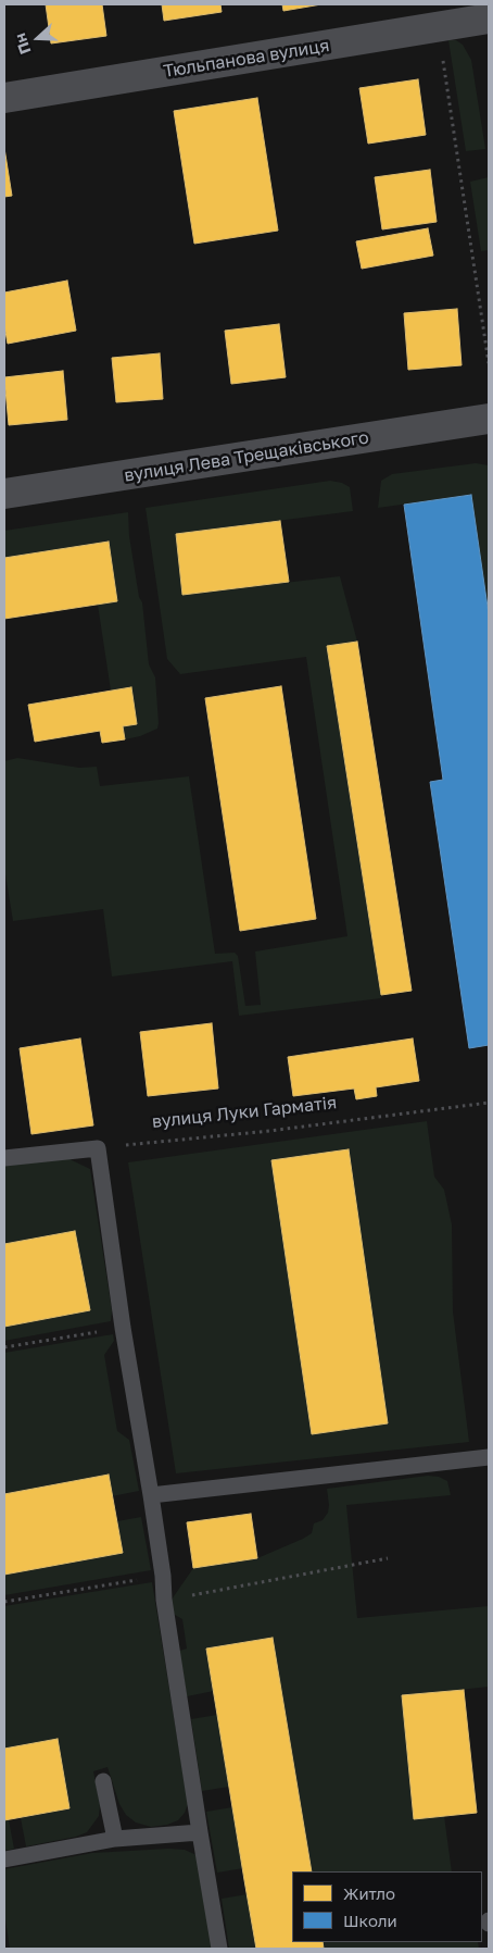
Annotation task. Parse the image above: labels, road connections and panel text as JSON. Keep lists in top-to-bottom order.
{
  "streets": {
    "street": ["Тюльпанова вулиця", "вулиця Лева Трещаківського"],
    "path": ["вулиця Луки Гарматія"]
  },
  "legend": ["Житло", "Школи"],
  "north": "left"
}
